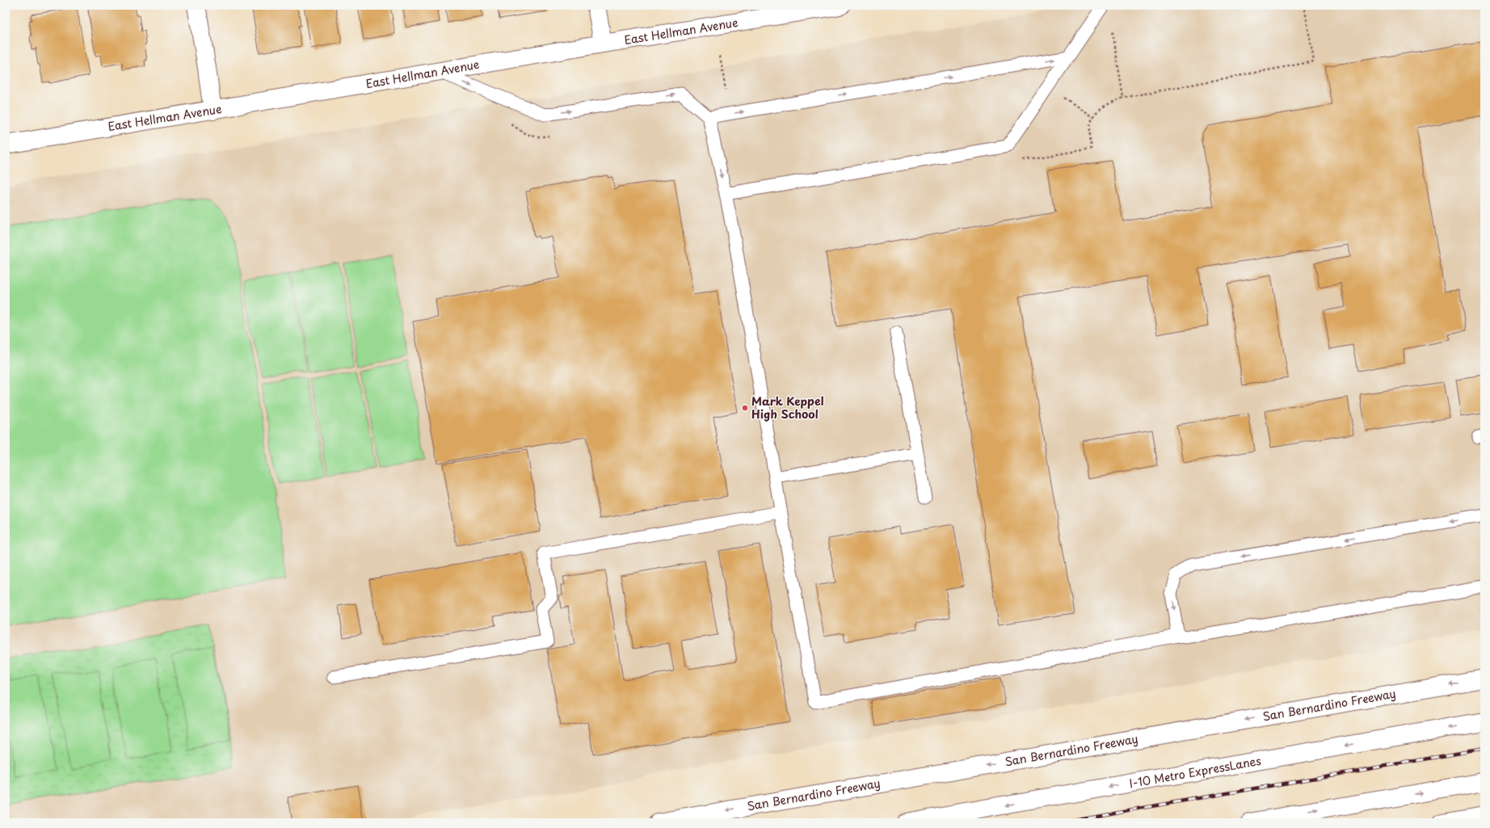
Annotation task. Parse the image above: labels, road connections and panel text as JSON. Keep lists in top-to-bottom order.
{
  "streets": {
    "main road": ["East Hellman Avenue", "San Bernardino Freeway", "I-10 Metro ExpressLanes"]
  },
  "places": ["Mark Keppel High School"]
}
